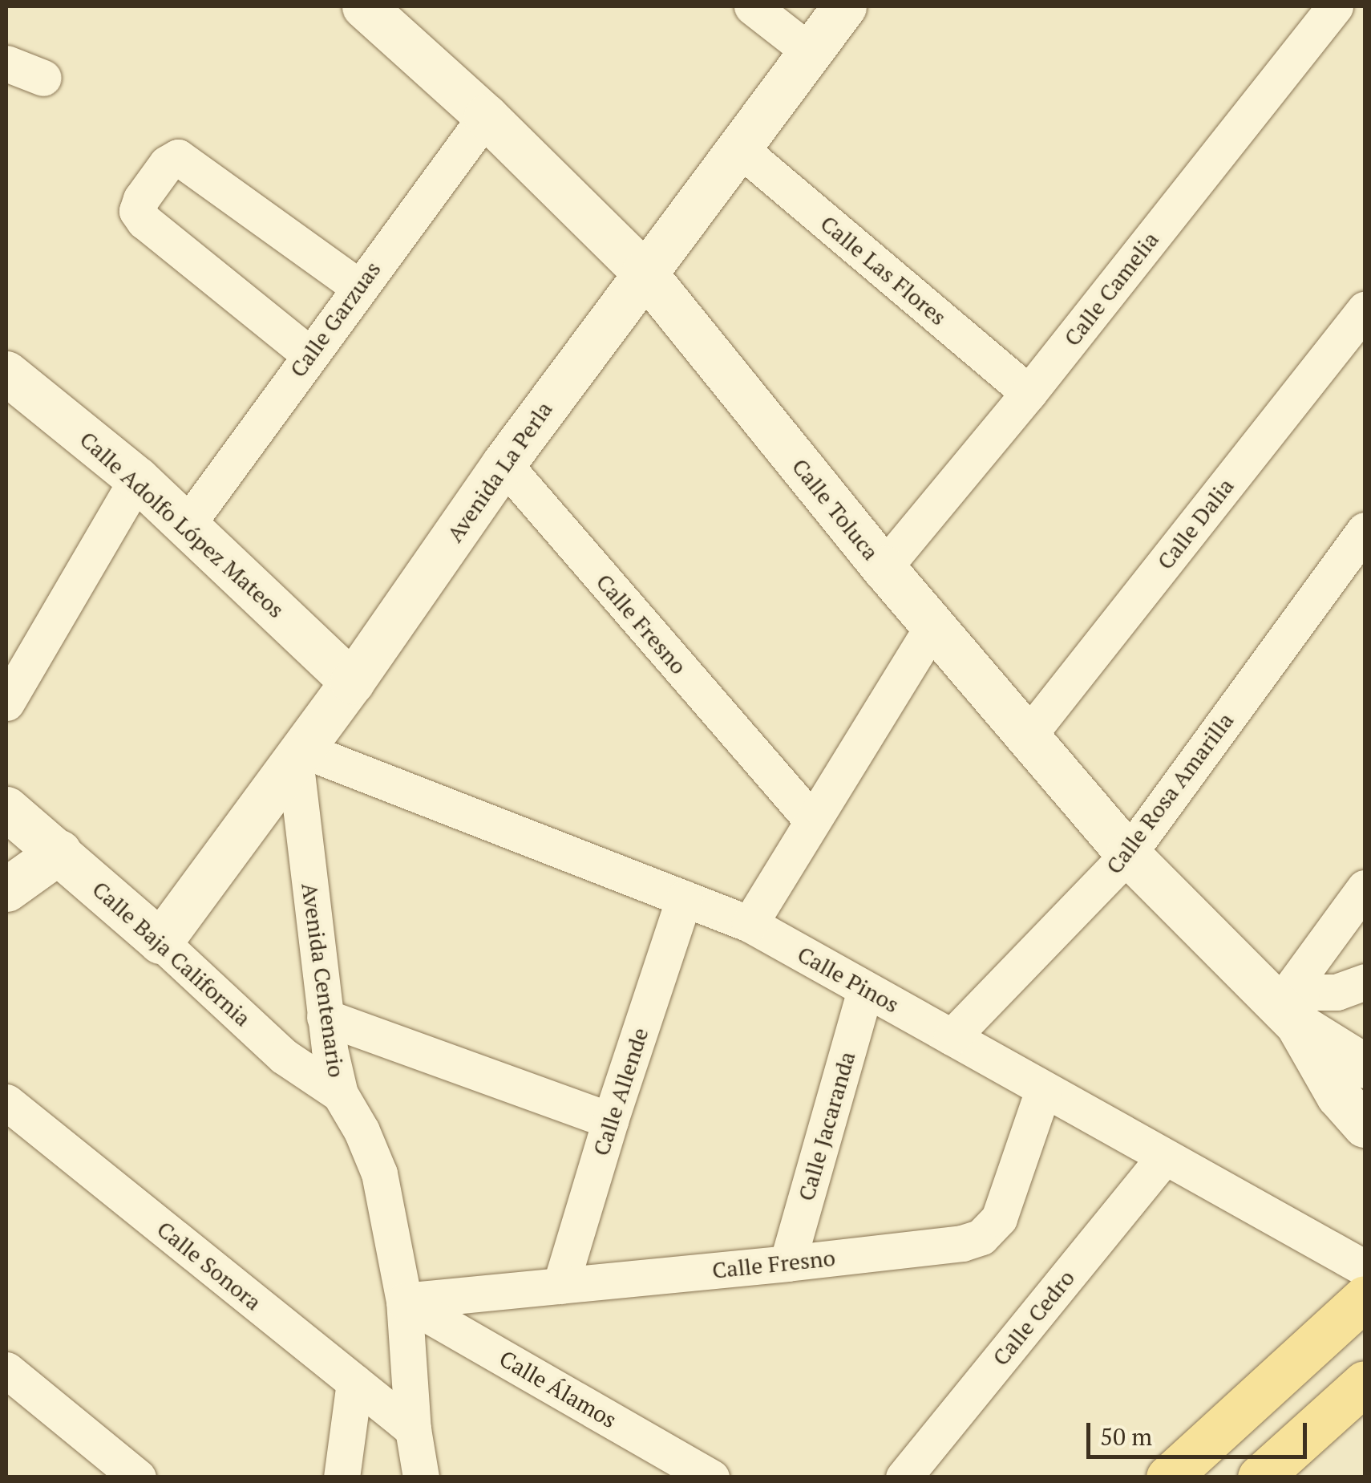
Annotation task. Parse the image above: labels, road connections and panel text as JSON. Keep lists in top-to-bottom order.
{
  "streets": {
    "main road": [
      "Avenida La Perla",
      "Calle Toluca",
      "Calle Adolfo López Mateos",
      "Calle Baja California"
    ],
    "street": [
      "Calle Las Flores",
      "Calle Camelia",
      "Calle Garzuas",
      "Calle Dalia",
      "Calle Fresno",
      "Calle Rosa Amarilla",
      "Calle Pinos",
      "Avenida Centenario",
      "Calle Allende",
      "Calle Jacaranda",
      "Calle Sonora",
      "Calle Cedro",
      "Calle Álamos"
    ]
  },
  "crossings": [
    ["Calle Las Flores", "Calle Camelia"],
    ["Calle Las Flores", "Avenida La Perla"],
    ["Calle Camelia", "Calle Toluca"],
    ["Calle Garzuas", "Calle Toluca"],
    ["Calle Garzuas", "Calle Adolfo López Mateos"],
    ["Avenida La Perla", "Calle Toluca"],
    ["Avenida La Perla", "Calle Adolfo López Mateos"],
    ["Avenida La Perla", "Calle Fresno"],
    ["Avenida La Perla", "Calle Baja California"],
    ["Avenida La Perla", "Calle Pinos"],
    ["Avenida La Perla", "Avenida Centenario"],
    ["Calle Toluca", "Calle Dalia"],
    ["Calle Toluca", "Calle Rosa Amarilla"],
    ["Calle Fresno", "Calle Pinos"],
    ["Calle Fresno", "Avenida Centenario"],
    ["Calle Fresno", "Calle Allende"],
    ["Calle Fresno", "Calle Jacaranda"],
    ["Calle Fresno", "Calle Álamos"],
    ["Calle Rosa Amarilla", "Calle Pinos"],
    ["Calle Baja California", "Avenida Centenario"],
    ["Calle Pinos", "Avenida Centenario"],
    ["Calle Pinos", "Calle Allende"],
    ["Calle Pinos", "Calle Jacaranda"],
    ["Calle Pinos", "Calle Cedro"],
    ["Avenida Centenario", "Calle Sonora"],
    ["Avenida Centenario", "Calle Álamos"]
  ],
  "scale_bar": "50 m"
}
